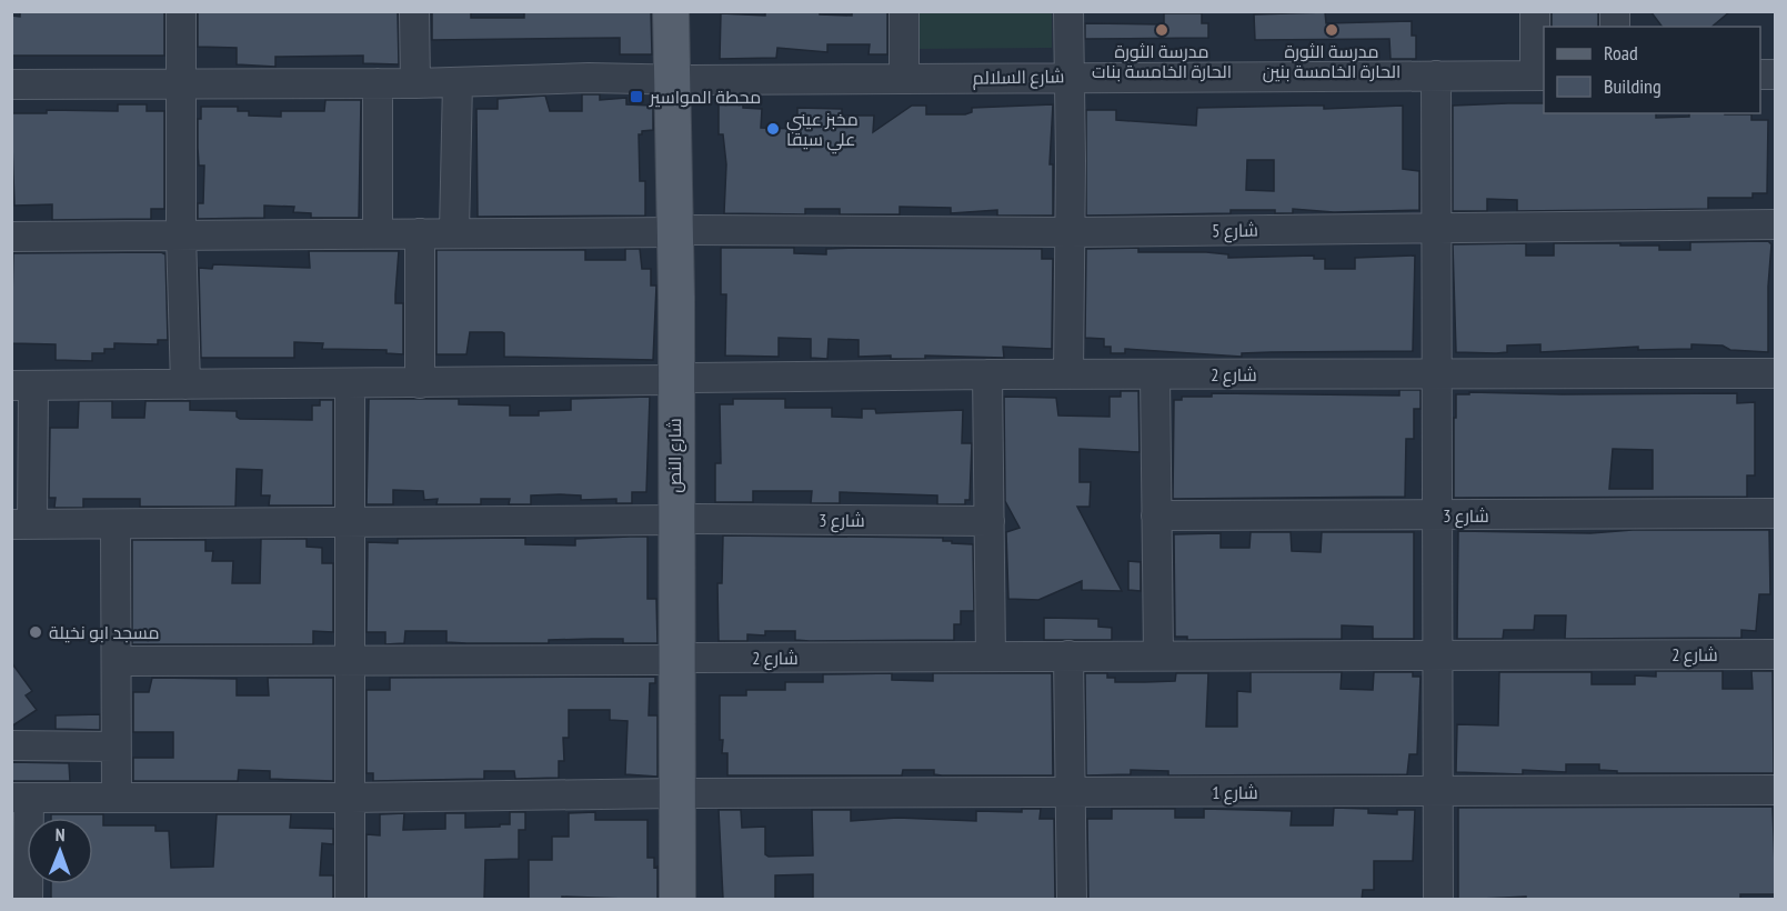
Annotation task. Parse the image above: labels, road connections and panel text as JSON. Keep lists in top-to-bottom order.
{
  "streets": {
    "main road": ["شارع النص"],
    "street": [
      "شارع السلالم",
      "شارع 5",
      "شارع 2",
      "شارع 3",
      "شارع 1"
    ]
  },
  "crossings": [
    ["شارع السلالم", "شارع النص"],
    ["شارع 5", "شارع النص"],
    ["شارع 2", "شارع النص"],
    ["شارع النص", "شارع 3"],
    ["شارع النص", "شارع 1"]
  ],
  "places": {
    "other": [
      "مدرسة الثورة الحارة الخامسة بنات",
      "مدرسة الثورة الحارة الخامسة بنين",
      "مخبز عيني علي سيقا",
      "مسجد ابو نخيلة"
    ],
    "transit": ["محطة المواسير"]
  },
  "legend": ["Road", "Building"],
  "north": "top"
}
